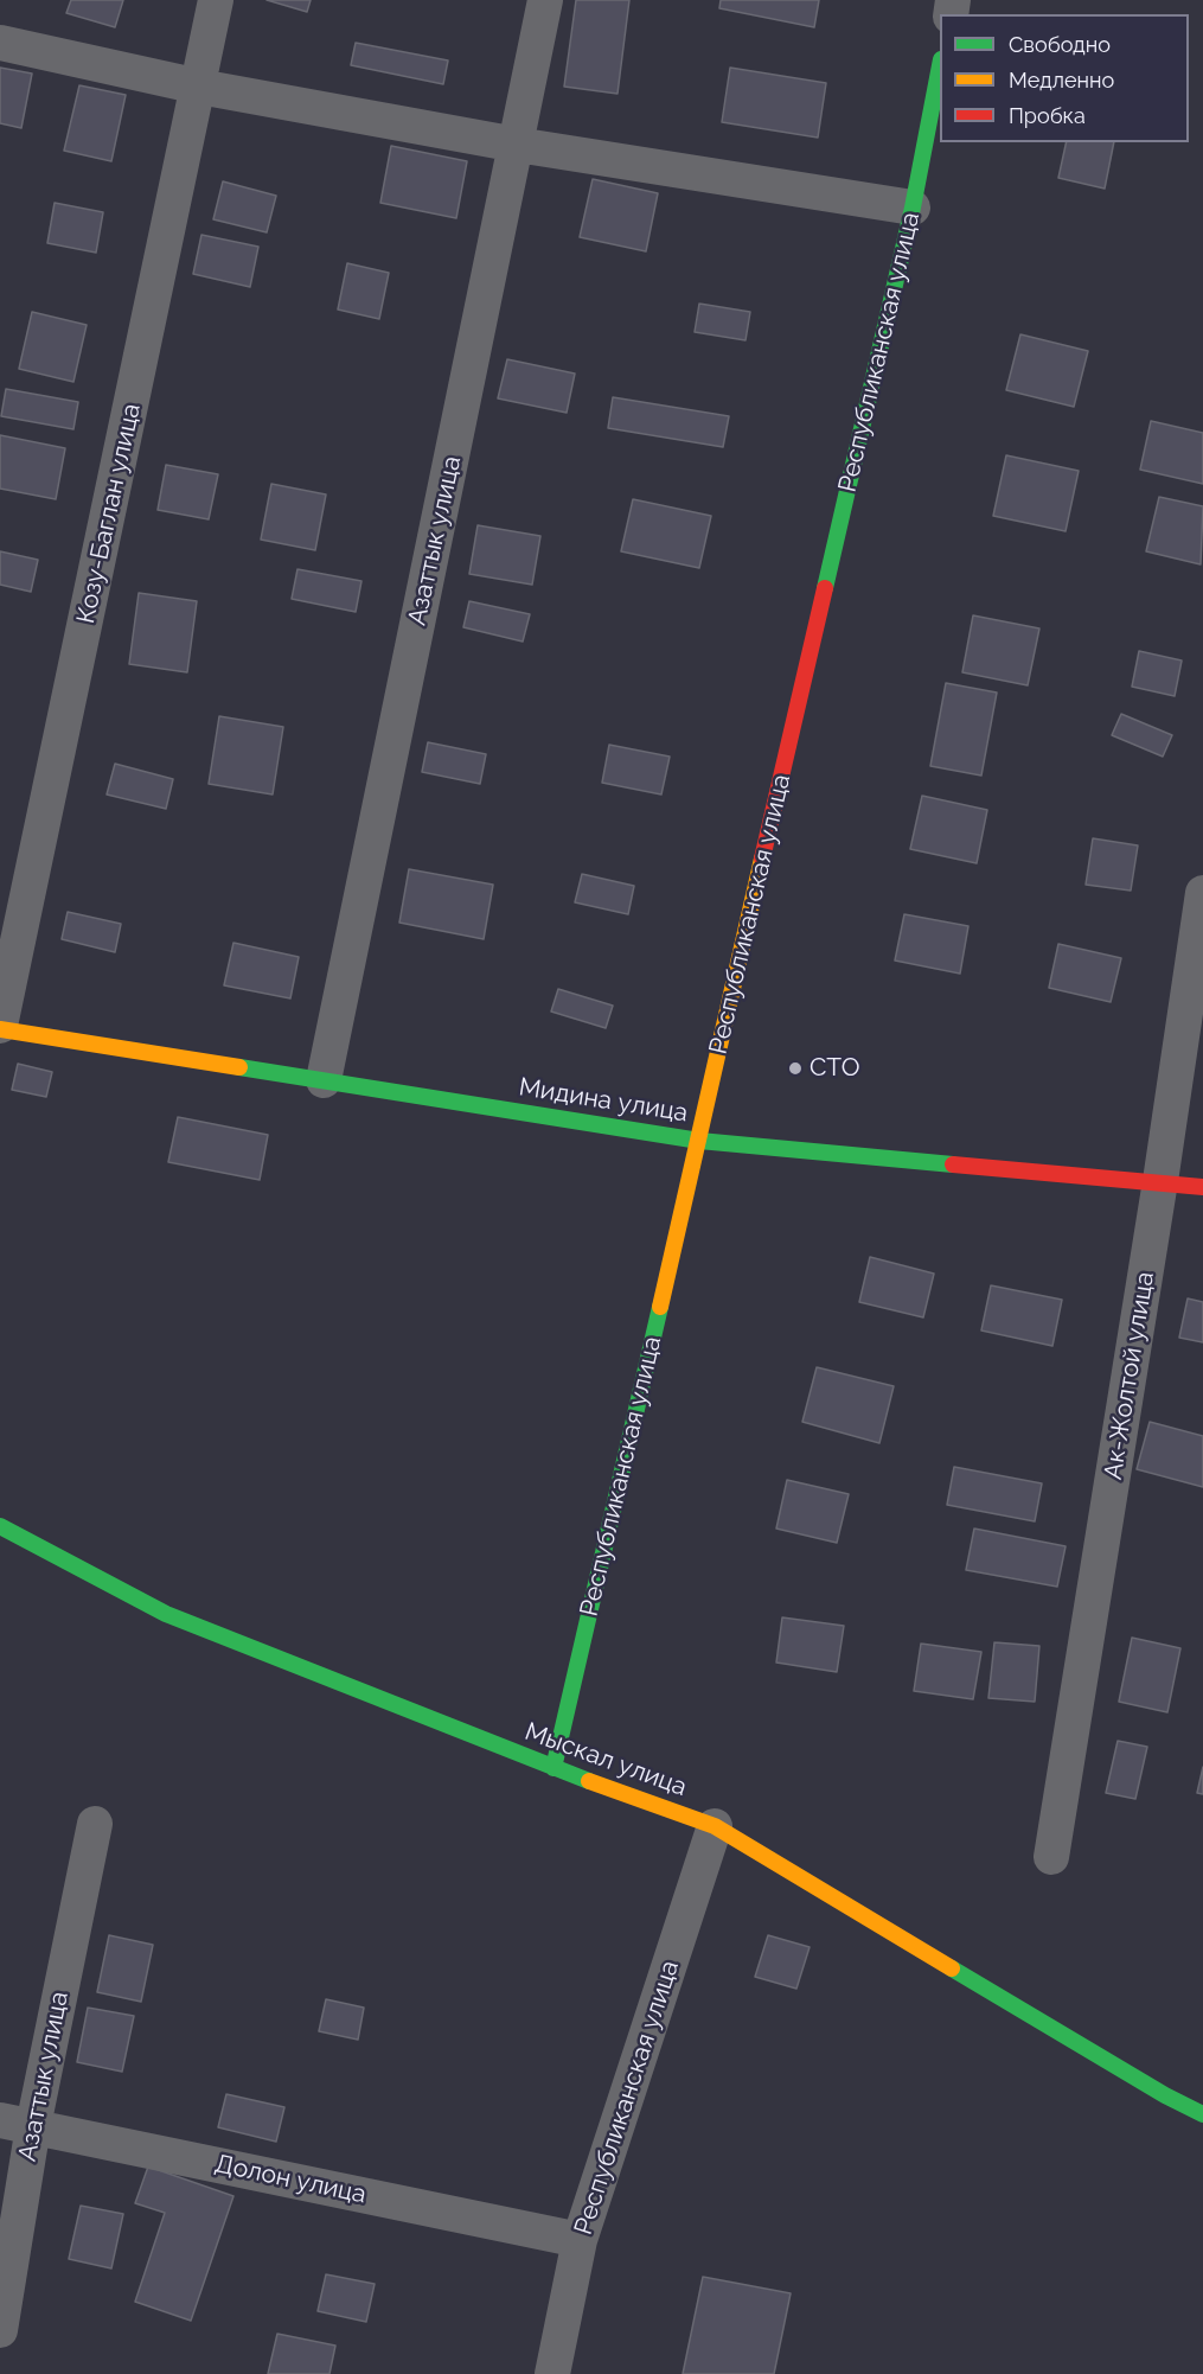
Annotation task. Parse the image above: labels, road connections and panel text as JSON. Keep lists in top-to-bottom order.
{
  "streets": {
    "street": [
      "Республиканская улица",
      "Козу-Баглан улица",
      "Азаттык улица",
      "Мидина улица",
      "Ак-Жолтой улица",
      "Мыскал улица",
      "Долон улица"
    ]
  },
  "crossings": [
    ["Республиканская улица", "Мидина улица"],
    ["Республиканская улица", "Мыскал улица"],
    ["Республиканская улица", "Долон улица"],
    ["Козу-Баглан улица", "Мидина улица"],
    ["Азаттык улица", "Мидина улица"],
    ["Азаттык улица", "Долон улица"],
    ["Мидина улица", "Ак-Жолтой улица"]
  ],
  "places": ["СТО"],
  "legend": ["Свободно", "Медленно", "Пробка"]
}
